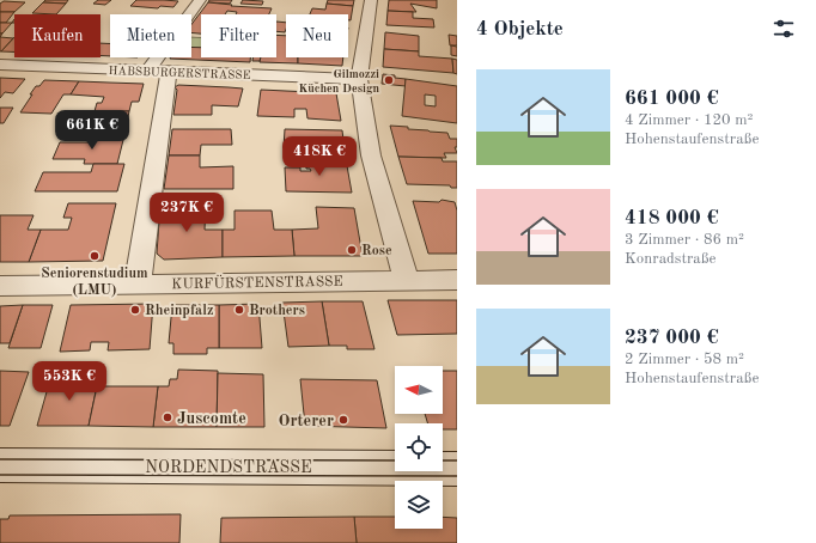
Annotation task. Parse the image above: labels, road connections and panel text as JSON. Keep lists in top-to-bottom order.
{
  "streets": {
    "main road": ["NORDENDSTRASSE"],
    "street": ["HABSBURGERSTRASSE", "KURFÜRSTENSTRASSE"]
  },
  "places": [
    "Gilmozzi Küchen Design",
    "Rose",
    "Seniorenstudium (LMU)",
    "Rheinpfalz",
    "Brothers",
    "Juscomte",
    "Orterer"
  ],
  "north": "left",
  "page": {
    "heading": "4 Objekte",
    "chip": [
      "Kaufen",
      "Mieten",
      "Filter",
      "Neu"
    ],
    "list": [
      {
        "name": "661 000 €",
        "note": "4 Zimmer · 120 m² · Hohenstaufenstraße"
      },
      {
        "name": "418 000 €",
        "note": "3 Zimmer · 86 m² · Konradstraße"
      },
      {
        "name": "237 000 €",
        "note": "2 Zimmer · 58 m² · Hohenstaufenstraße"
      }
    ],
    "price": [
      "661K €",
      "418K €",
      "237K €",
      "553K €"
    ]
  }
}
